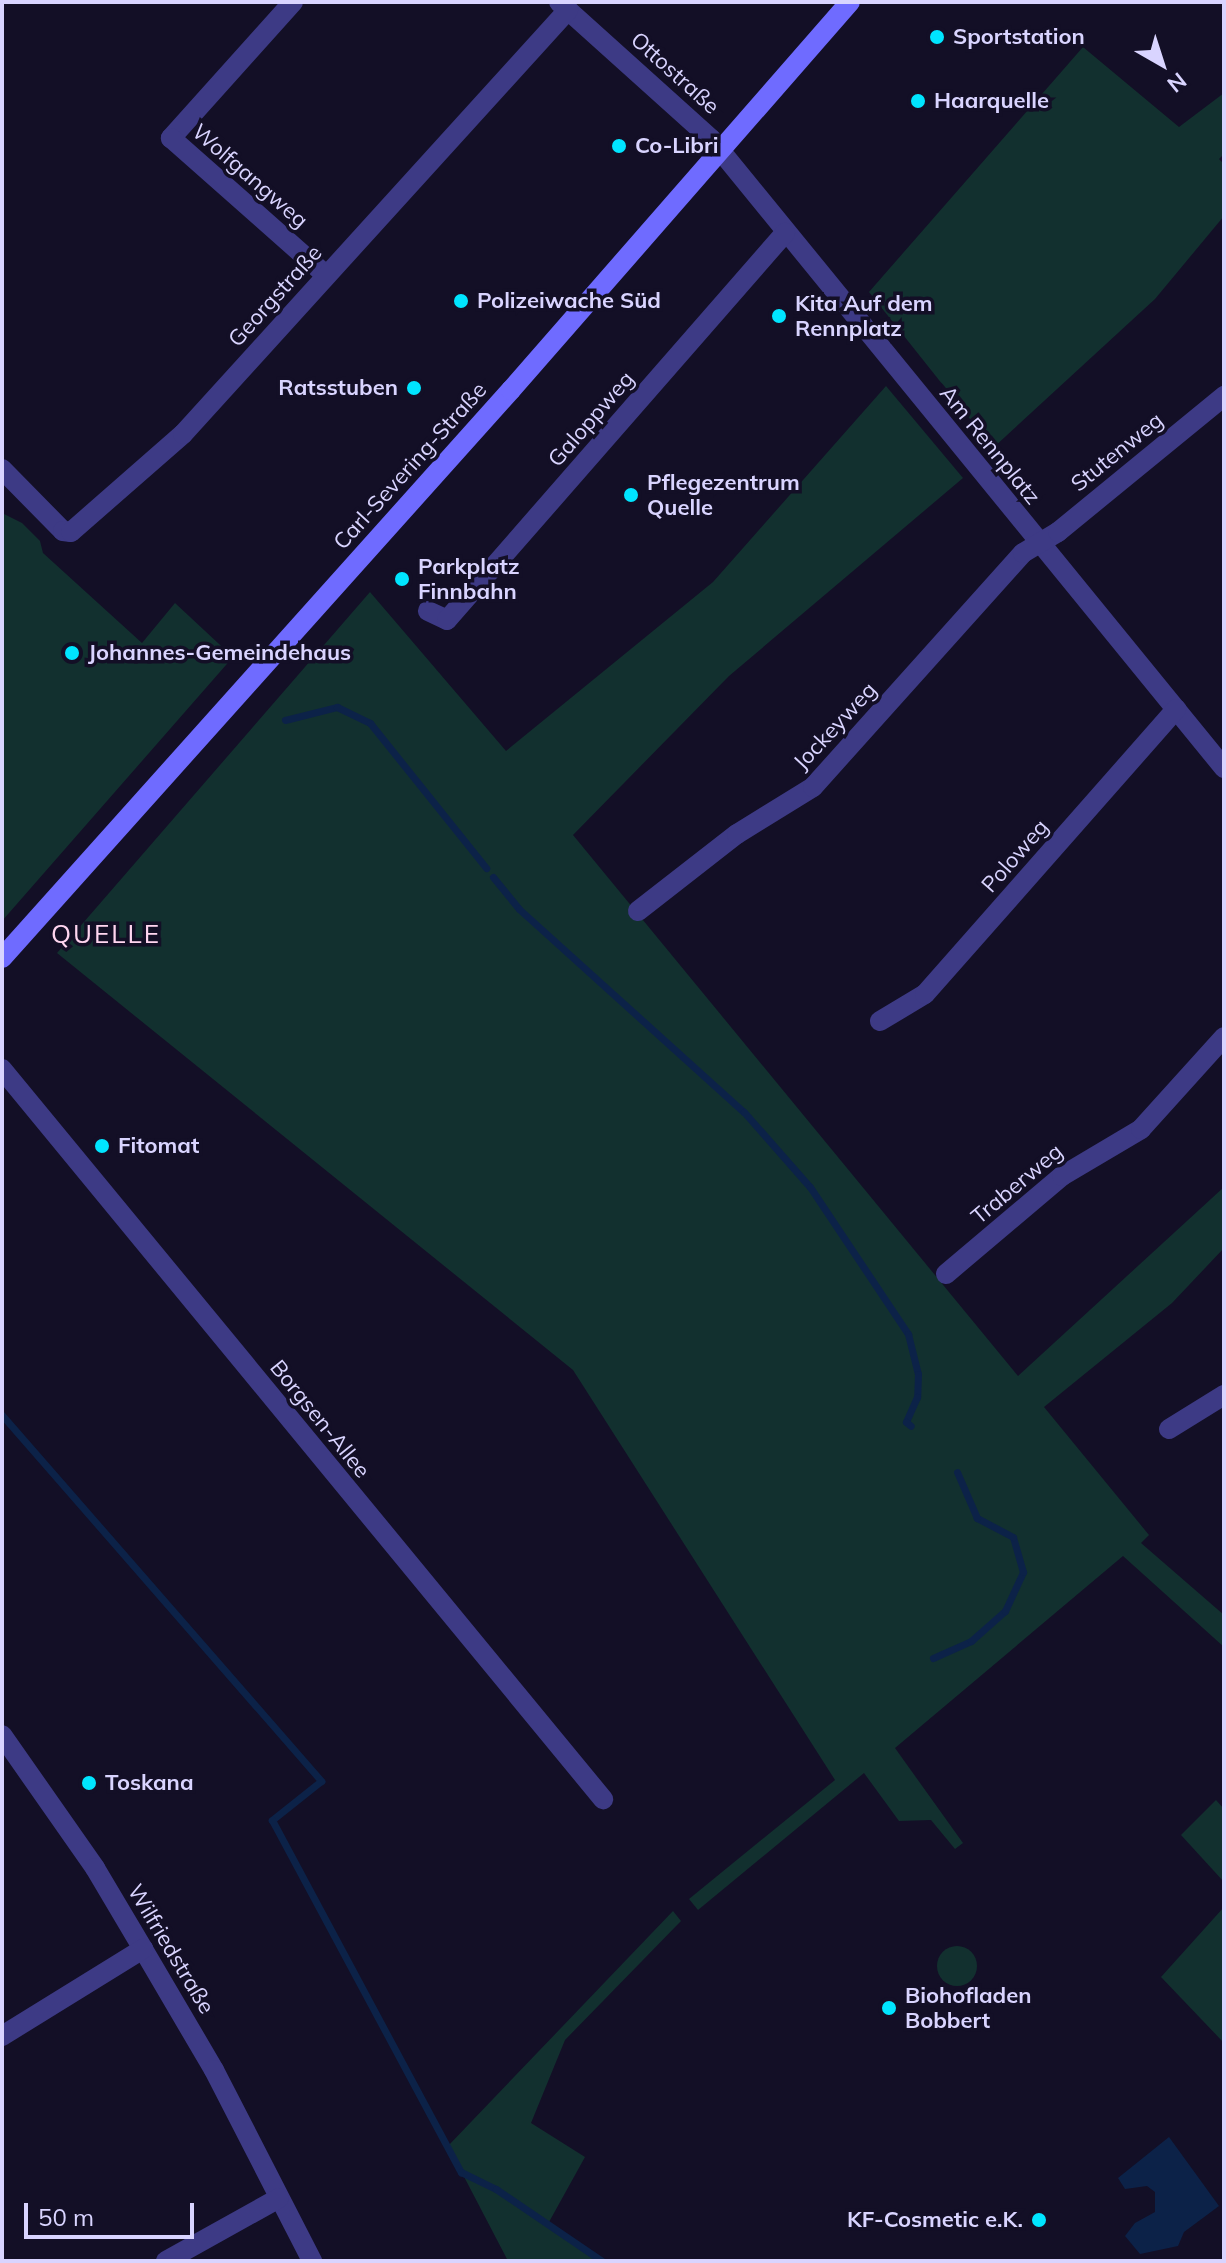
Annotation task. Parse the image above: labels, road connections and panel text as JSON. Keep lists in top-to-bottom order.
{
  "streets": {
    "street": [
      "Ottostraße",
      "Wolfgangweg",
      "Georgstraße",
      "Galoppweg",
      "Am Rennplatz",
      "Stutenweg",
      "Carl-Severing-Straße",
      "Jockeyweg",
      "Poloweg",
      "Traberweg",
      "Borgsen-Allee",
      "Wilfriedstraße"
    ]
  },
  "crossings": [
    ["Ottostraße", "Georgstraße"],
    ["Ottostraße", "Am Rennplatz"],
    ["Ottostraße", "Carl-Severing-Straße"],
    ["Wolfgangweg", "Georgstraße"],
    ["Galoppweg", "Am Rennplatz"],
    ["Am Rennplatz", "Stutenweg"],
    ["Am Rennplatz", "Carl-Severing-Straße"],
    ["Am Rennplatz", "Jockeyweg"],
    ["Am Rennplatz", "Poloweg"],
    ["Stutenweg", "Jockeyweg"]
  ],
  "districts": ["QUELLE"],
  "places": [
    "Sportstation",
    "Haarquelle",
    "Co-Libri",
    "Polizeiwache Süd",
    "Kita Auf dem Rennplatz",
    "Ratsstuben",
    "Pflegezentrum Quelle",
    "Parkplatz Finnbahn",
    "Johannes-Gemeindehaus",
    "Fitomat",
    "Toskana",
    "Biohofladen Bobbert",
    "KF-Cosmetic e.K."
  ],
  "scale_bar": "50 m",
  "north": "bottom right"
}
